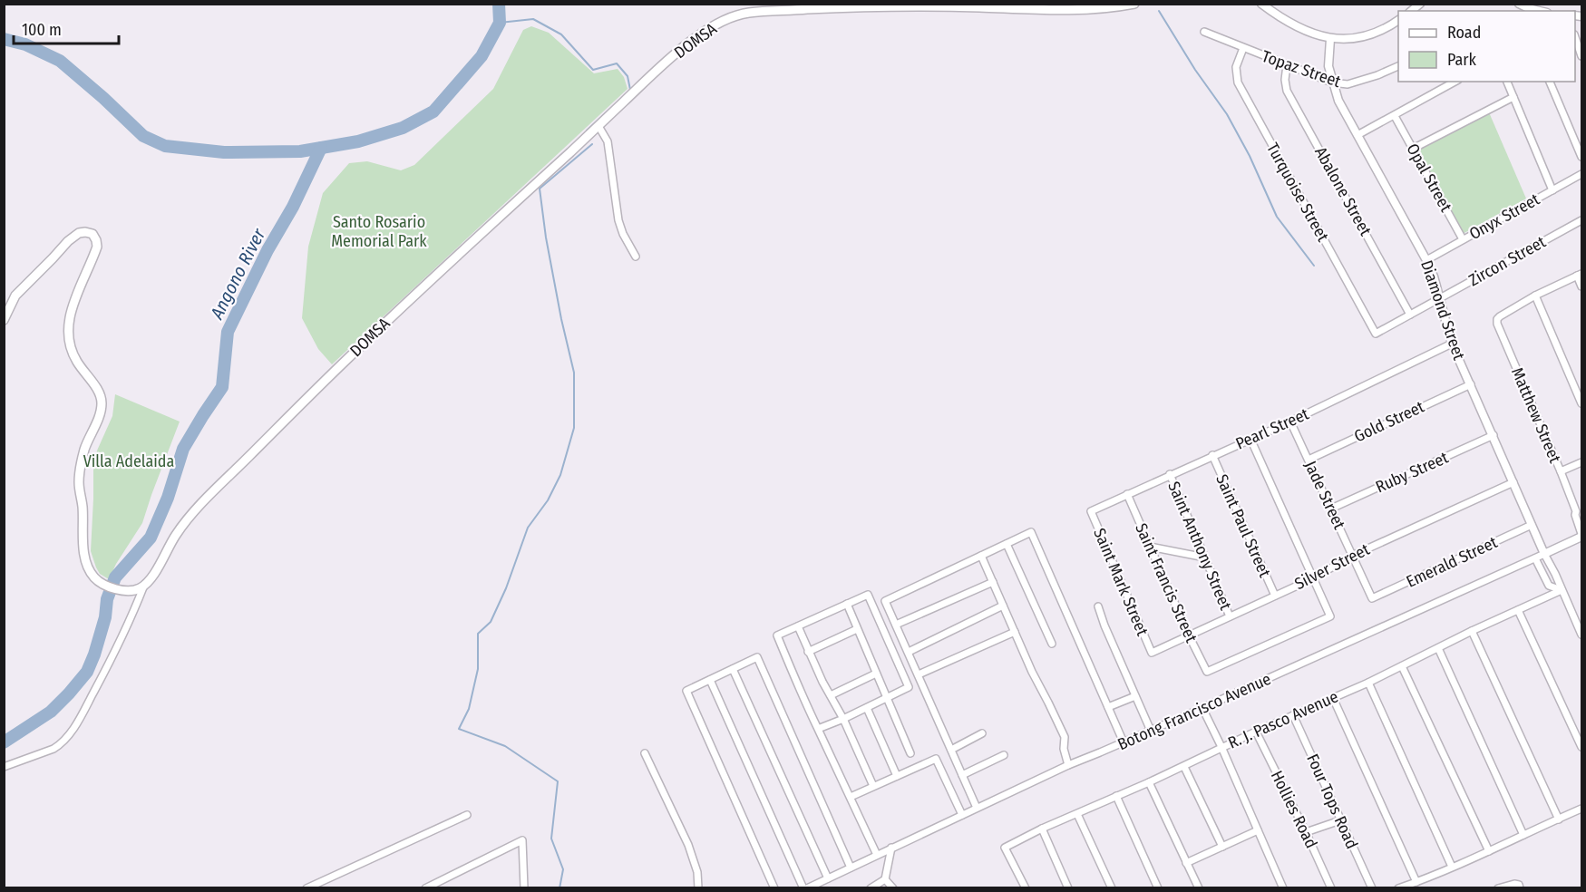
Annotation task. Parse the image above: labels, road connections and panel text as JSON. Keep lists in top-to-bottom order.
{
  "streets": {
    "main road": ["DOMSA"],
    "street": [
      "Topaz Street",
      "Opal Street",
      "Abalone Street",
      "Turquoise Street",
      "Onyx Street",
      "Zircon Street",
      "Diamond Street",
      "Matthew Street",
      "Gold Street",
      "Pearl Street",
      "Ruby Street",
      "Jade Street",
      "Saint Paul Street",
      "Saint Anthony Street",
      "Emerald Street",
      "Silver Street",
      "Saint Mark Street",
      "Saint Francis Street",
      "Botong Francisco Avenue",
      "R. J. Pasco Avenue",
      "Four Tops Road",
      "Hollies Road"
    ]
  },
  "crossings": [
    ["Topaz Street", "Abalone Street"],
    ["Topaz Street", "Turquoise Street"],
    ["Topaz Street", "Diamond Street"],
    ["Opal Street", "Onyx Street"],
    ["Abalone Street", "Zircon Street"],
    ["Turquoise Street", "Zircon Street"],
    ["Onyx Street", "Diamond Street"],
    ["Zircon Street", "Diamond Street"],
    ["Diamond Street", "Gold Street"],
    ["Diamond Street", "Pearl Street"],
    ["Diamond Street", "Ruby Street"],
    ["Diamond Street", "Emerald Street"],
    ["Diamond Street", "Silver Street"],
    ["Diamond Street", "Botong Francisco Avenue"],
    ["Matthew Street", "Botong Francisco Avenue"],
    ["Gold Street", "Jade Street"],
    ["Pearl Street", "Jade Street"],
    ["Pearl Street", "Saint Paul Street"],
    ["Pearl Street", "Saint Anthony Street"],
    ["Pearl Street", "Saint Mark Street"],
    ["Pearl Street", "Saint Francis Street"],
    ["Ruby Street", "Jade Street"],
    ["Jade Street", "Emerald Street"],
    ["Jade Street", "Silver Street"],
    ["Saint Paul Street", "Silver Street"],
    ["Saint Anthony Street", "Silver Street"],
    ["Silver Street", "Saint Mark Street"],
    ["Silver Street", "Saint Francis Street"],
    ["R. J. Pasco Avenue", "Four Tops Road"],
    ["R. J. Pasco Avenue", "Hollies Road"]
  ],
  "water": ["Angono River"],
  "parks": ["Santo Rosario Memorial Park", "Villa Adelaida"],
  "legend": ["Road", "Park"],
  "scale_bar": "100 m"
}
